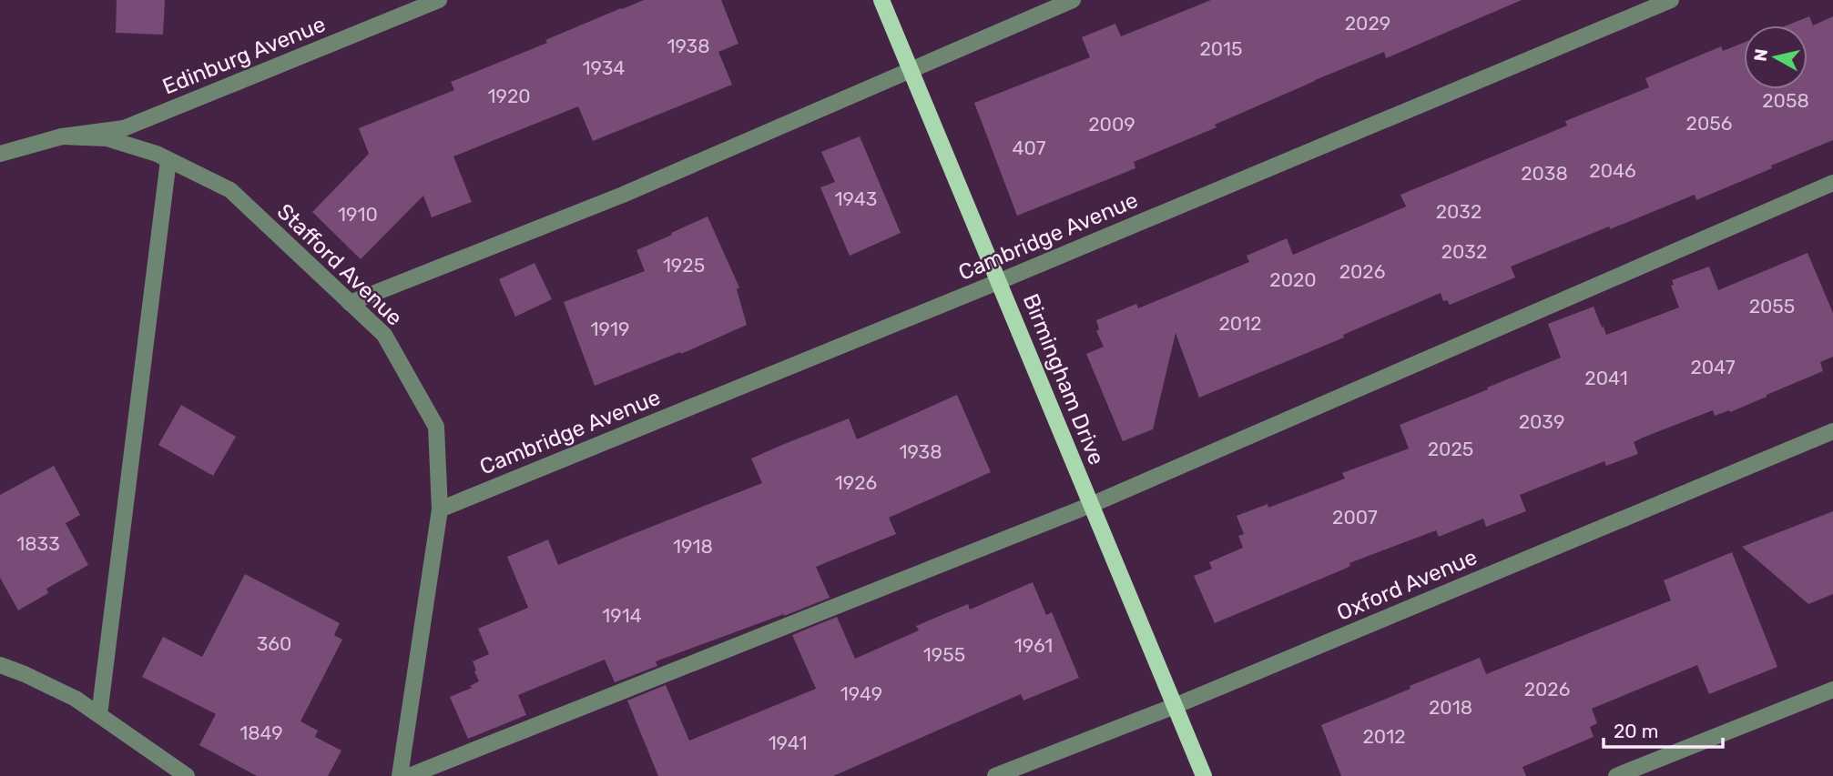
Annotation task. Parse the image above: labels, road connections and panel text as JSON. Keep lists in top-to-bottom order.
{
  "streets": {
    "main road": ["Birmingham Drive"],
    "street": [
      "Edinburg Avenue",
      "Cambridge Avenue",
      "Stafford Avenue",
      "Oxford Avenue"
    ]
  },
  "crossings": [
    ["Edinburg Avenue", "Stafford Avenue"],
    ["Cambridge Avenue", "Stafford Avenue"],
    ["Cambridge Avenue", "Birmingham Drive"],
    ["Birmingham Drive", "Oxford Avenue"]
  ],
  "house_numbers": [
    "2029",
    "1938",
    "2015",
    "1934",
    "1920",
    "2058",
    "2056",
    "2009",
    "407",
    "2046",
    "2038",
    "1943",
    "2032",
    "1910",
    "2032",
    "1925",
    "2026",
    "2020",
    "2055",
    "2012",
    "1919",
    "2047",
    "2041",
    "2039",
    "2025",
    "1938",
    "1926",
    "2007",
    "1833",
    "1918",
    "1914",
    "360",
    "1961",
    "1955",
    "2026",
    "1949",
    "2018",
    "1849",
    "2012",
    "1941"
  ],
  "scale_bar": "20 m",
  "north": "left"
}
